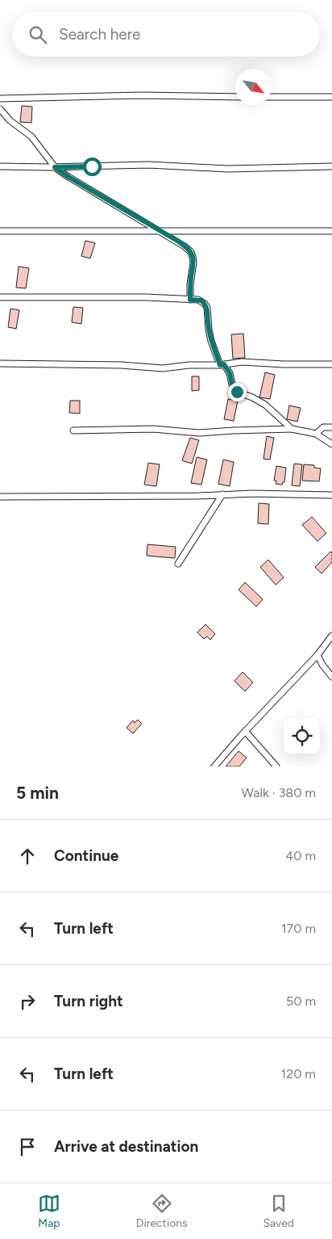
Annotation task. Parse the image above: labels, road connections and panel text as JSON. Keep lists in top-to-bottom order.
{
  "north": "bottom right",
  "page": {
    "search": "Search here",
    "heading": ["5 min", "Walk · 380 m"],
    "list": [
      ["Continue", "40 m"],
      ["Turn left", "170 m"],
      ["Turn right", "50 m"],
      ["Turn left", "120 m"],
      "Arrive at destination"
    ],
    "nav": ["Map", "Directions", "Saved"]
  }
}
